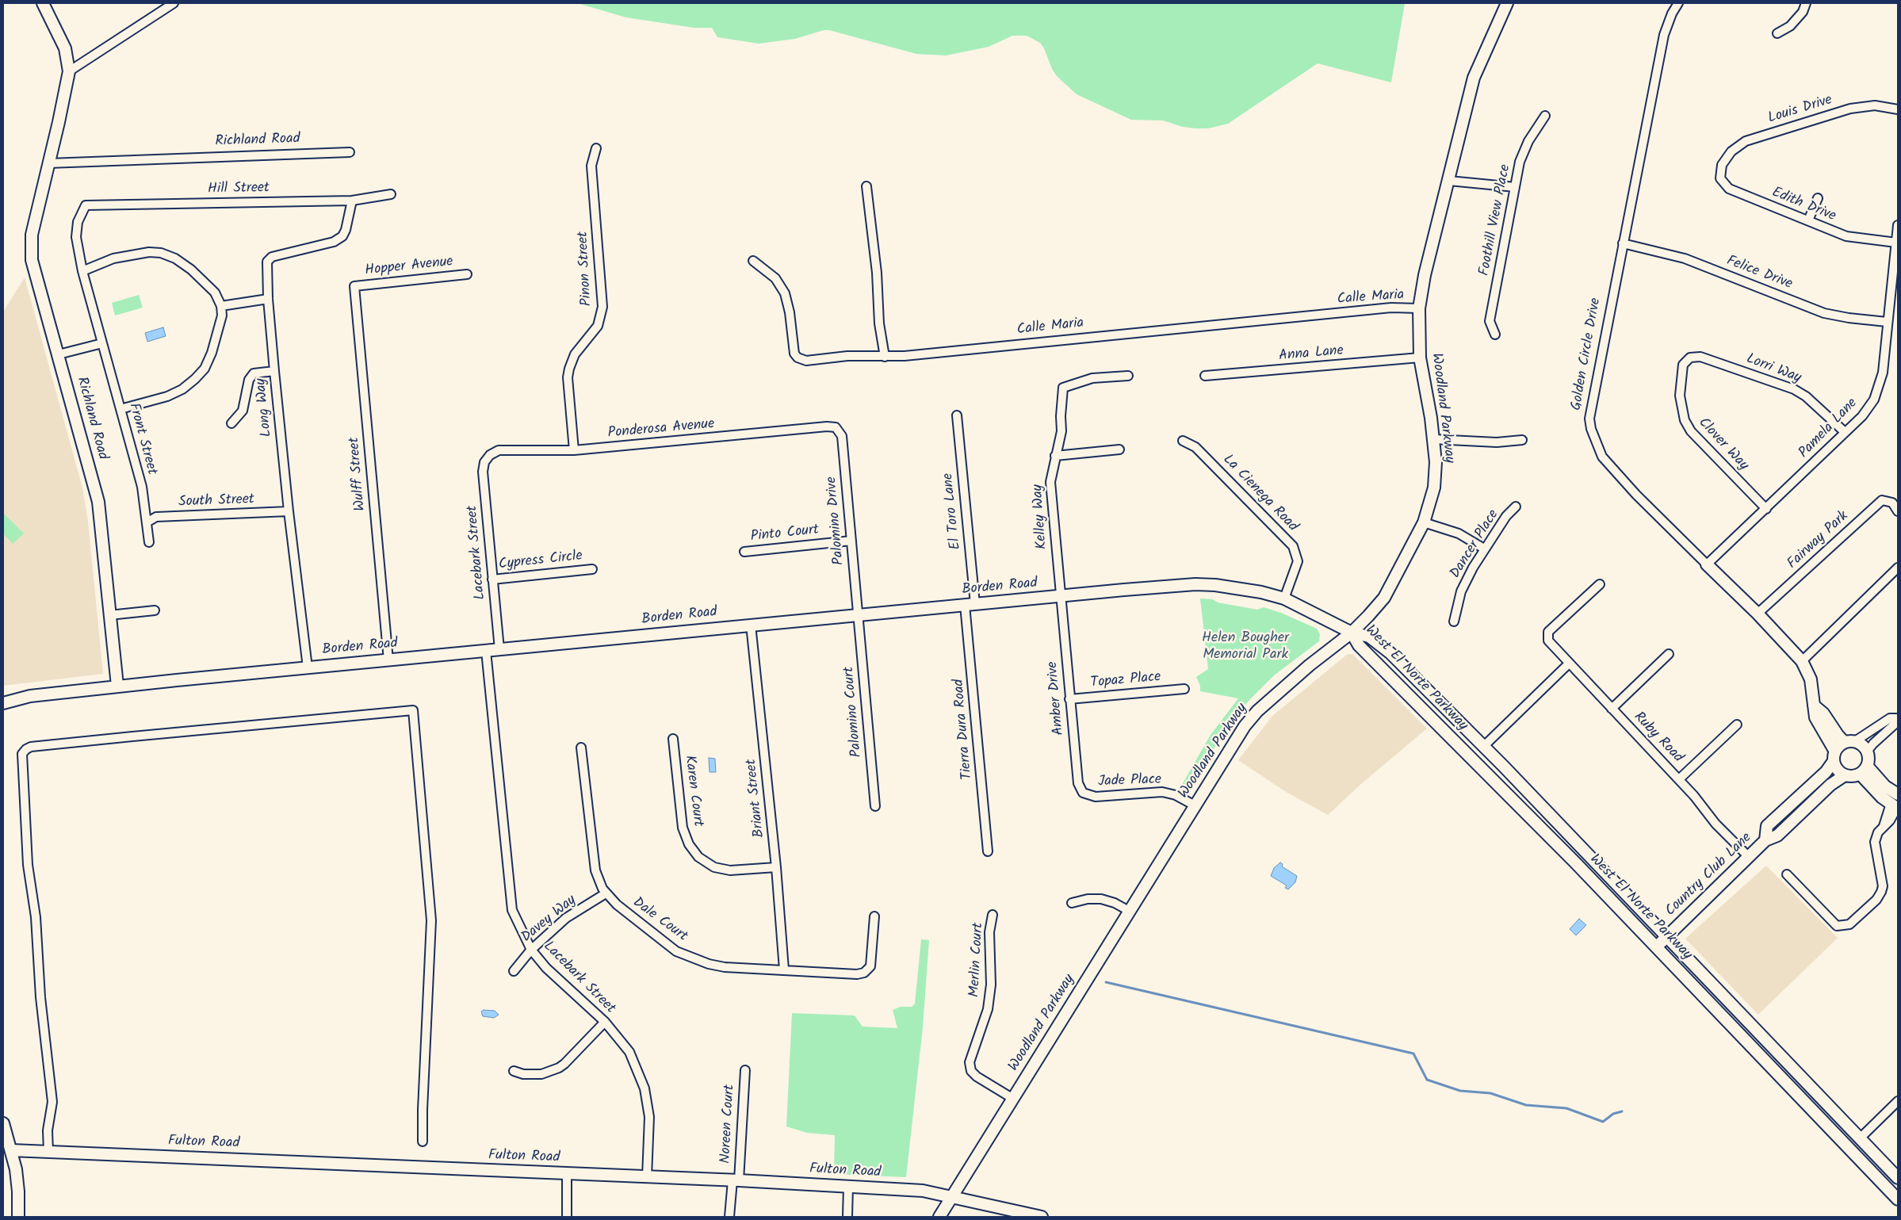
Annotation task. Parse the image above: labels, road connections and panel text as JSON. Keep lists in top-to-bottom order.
{
  "streets": {
    "main road": [
      "Richland Road",
      "Golden Circle Drive",
      "Woodland Parkway",
      "Borden Road",
      "West El Norte Parkway",
      "Country Club Lane",
      "Fulton Road"
    ],
    "street": [
      "Louis Drive",
      "Hill Street",
      "Edith Drive",
      "Foothill View Place",
      "Hopper Avenue",
      "Pinon Street",
      "Felice Drive",
      "Calle Maria",
      "Anna Lane",
      "Lorri Way",
      "Long Way",
      "Pamela Lane",
      "Ponderosa Avenue",
      "Front Street",
      "Clover Way",
      "Wulff Street",
      "La Cienega Road",
      "South Street",
      "El Toro Lane",
      "Kelley Way",
      "Palomino Drive",
      "Pinto Court",
      "Fairway Park",
      "Dancer Place",
      "Lacebark Street",
      "Cypress Circle",
      "Topaz Place",
      "Amber Drive",
      "Palomino Court",
      "Tierra Dura Road",
      "Ruby Road",
      "Jade Place",
      "Karen Court",
      "Briant Street",
      "Davey Way",
      "Dale Court",
      "Merlin Court",
      "Noreen Court"
    ]
  },
  "crossings": [
    ["Louis Drive", "Edith Drive"],
    ["Richland Road", "Borden Road"],
    ["Hill Street", "Long Way"],
    ["Hill Street", "Front Street"],
    ["Edith Drive", "Pamela Lane"],
    ["Hopper Avenue", "Wulff Street"],
    ["Pinon Street", "Ponderosa Avenue"],
    ["Felice Drive", "Golden Circle Drive"],
    ["Felice Drive", "Pamela Lane"],
    ["Calle Maria", "Woodland Parkway"],
    ["Anna Lane", "Woodland Parkway"],
    ["Golden Circle Drive", "Pamela Lane"],
    ["Golden Circle Drive", "Fairway Park"],
    ["Golden Circle Drive", "Country Club Lane"],
    ["Lorri Way", "Pamela Lane"],
    ["Lorri Way", "Clover Way"],
    ["Long Way", "South Street"],
    ["Long Way", "Borden Road"],
    ["Woodland Parkway", "Borden Road"],
    ["Woodland Parkway", "West El Norte Parkway"],
    ["Woodland Parkway", "Jade Place"],
    ["Woodland Parkway", "Merlin Court"],
    ["Woodland Parkway", "Fulton Road"],
    ["Pamela Lane", "Clover Way"],
    ["Ponderosa Avenue", "Palomino Drive"],
    ["Ponderosa Avenue", "Lacebark Street"],
    ["Front Street", "South Street"],
    ["Wulff Street", "Borden Road"],
    ["La Cienega Road", "Borden Road"],
    ["El Toro Lane", "Borden Road"],
    ["El Toro Lane", "Tierra Dura Road"],
    ["Kelley Way", "Borden Road"],
    ["Kelley Way", "Amber Drive"],
    ["Palomino Drive", "Pinto Court"],
    ["Palomino Drive", "Borden Road"],
    ["Palomino Drive", "Palomino Court"],
    ["Lacebark Street", "Cypress Circle"],
    ["Lacebark Street", "Borden Road"],
    ["Lacebark Street", "Davey Way"],
    ["Lacebark Street", "Fulton Road"],
    ["Borden Road", "West El Norte Parkway"],
    ["Borden Road", "Amber Drive"],
    ["Borden Road", "Palomino Court"],
    ["Borden Road", "Tierra Dura Road"],
    ["Borden Road", "Briant Street"],
    ["West El Norte Parkway", "Country Club Lane"],
    ["Topaz Place", "Amber Drive"],
    ["Amber Drive", "Jade Place"],
    ["Ruby Road", "Country Club Lane"],
    ["Karen Court", "Briant Street"],
    ["Briant Street", "Dale Court"],
    ["Davey Way", "Dale Court"],
    ["Noreen Court", "Fulton Road"]
  ],
  "parks": ["Helen Bougher Memorial Park"]
}
